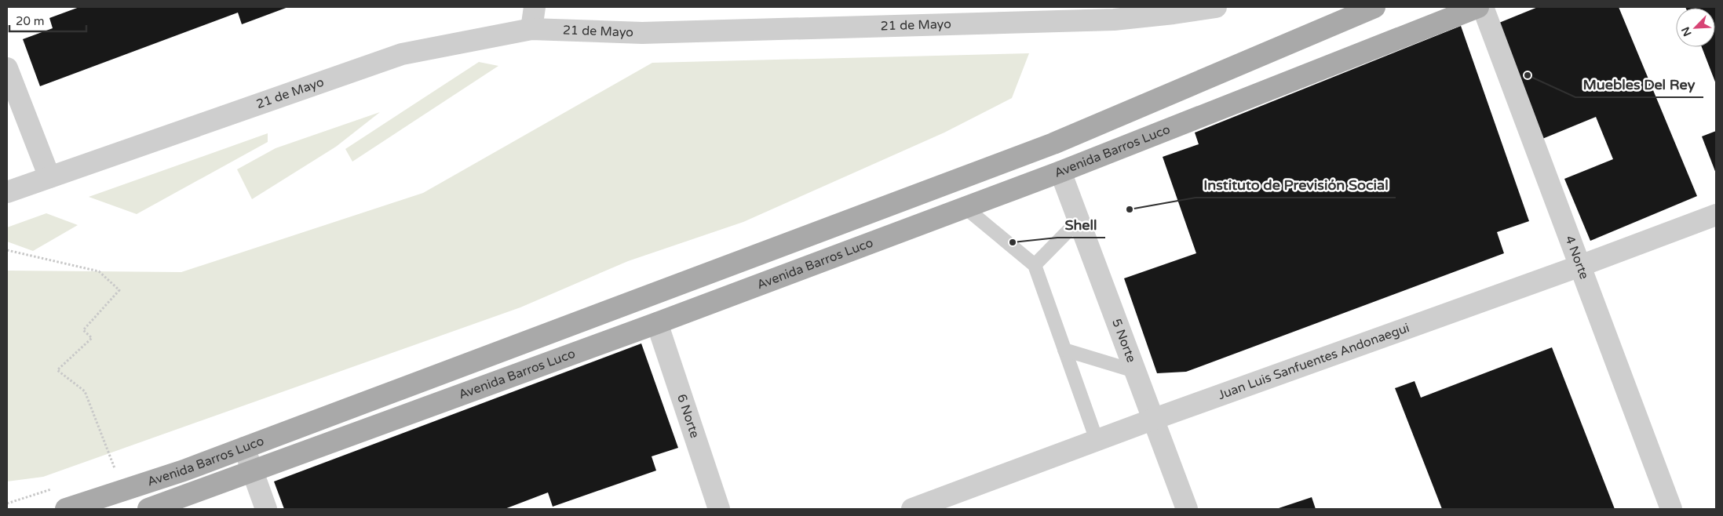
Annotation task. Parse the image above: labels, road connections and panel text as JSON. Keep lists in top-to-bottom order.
{
  "streets": {
    "main road": ["Avenida Barros Luco"],
    "street": [
      "21 de Mayo",
      "4 Norte",
      "5 Norte",
      "Juan Luis Sanfuentes Andonaegui",
      "6 Norte"
    ]
  },
  "crossings": [
    ["Avenida Barros Luco", "5 Norte"],
    ["Avenida Barros Luco", "6 Norte"],
    ["4 Norte", "Juan Luis Sanfuentes Andonaegui"],
    ["5 Norte", "Juan Luis Sanfuentes Andonaegui"]
  ],
  "places": ["Muebles Del Rey", "Instituto de Previsión Social", "Shell"],
  "scale_bar": "20 m",
  "north": "bottom left"
}
